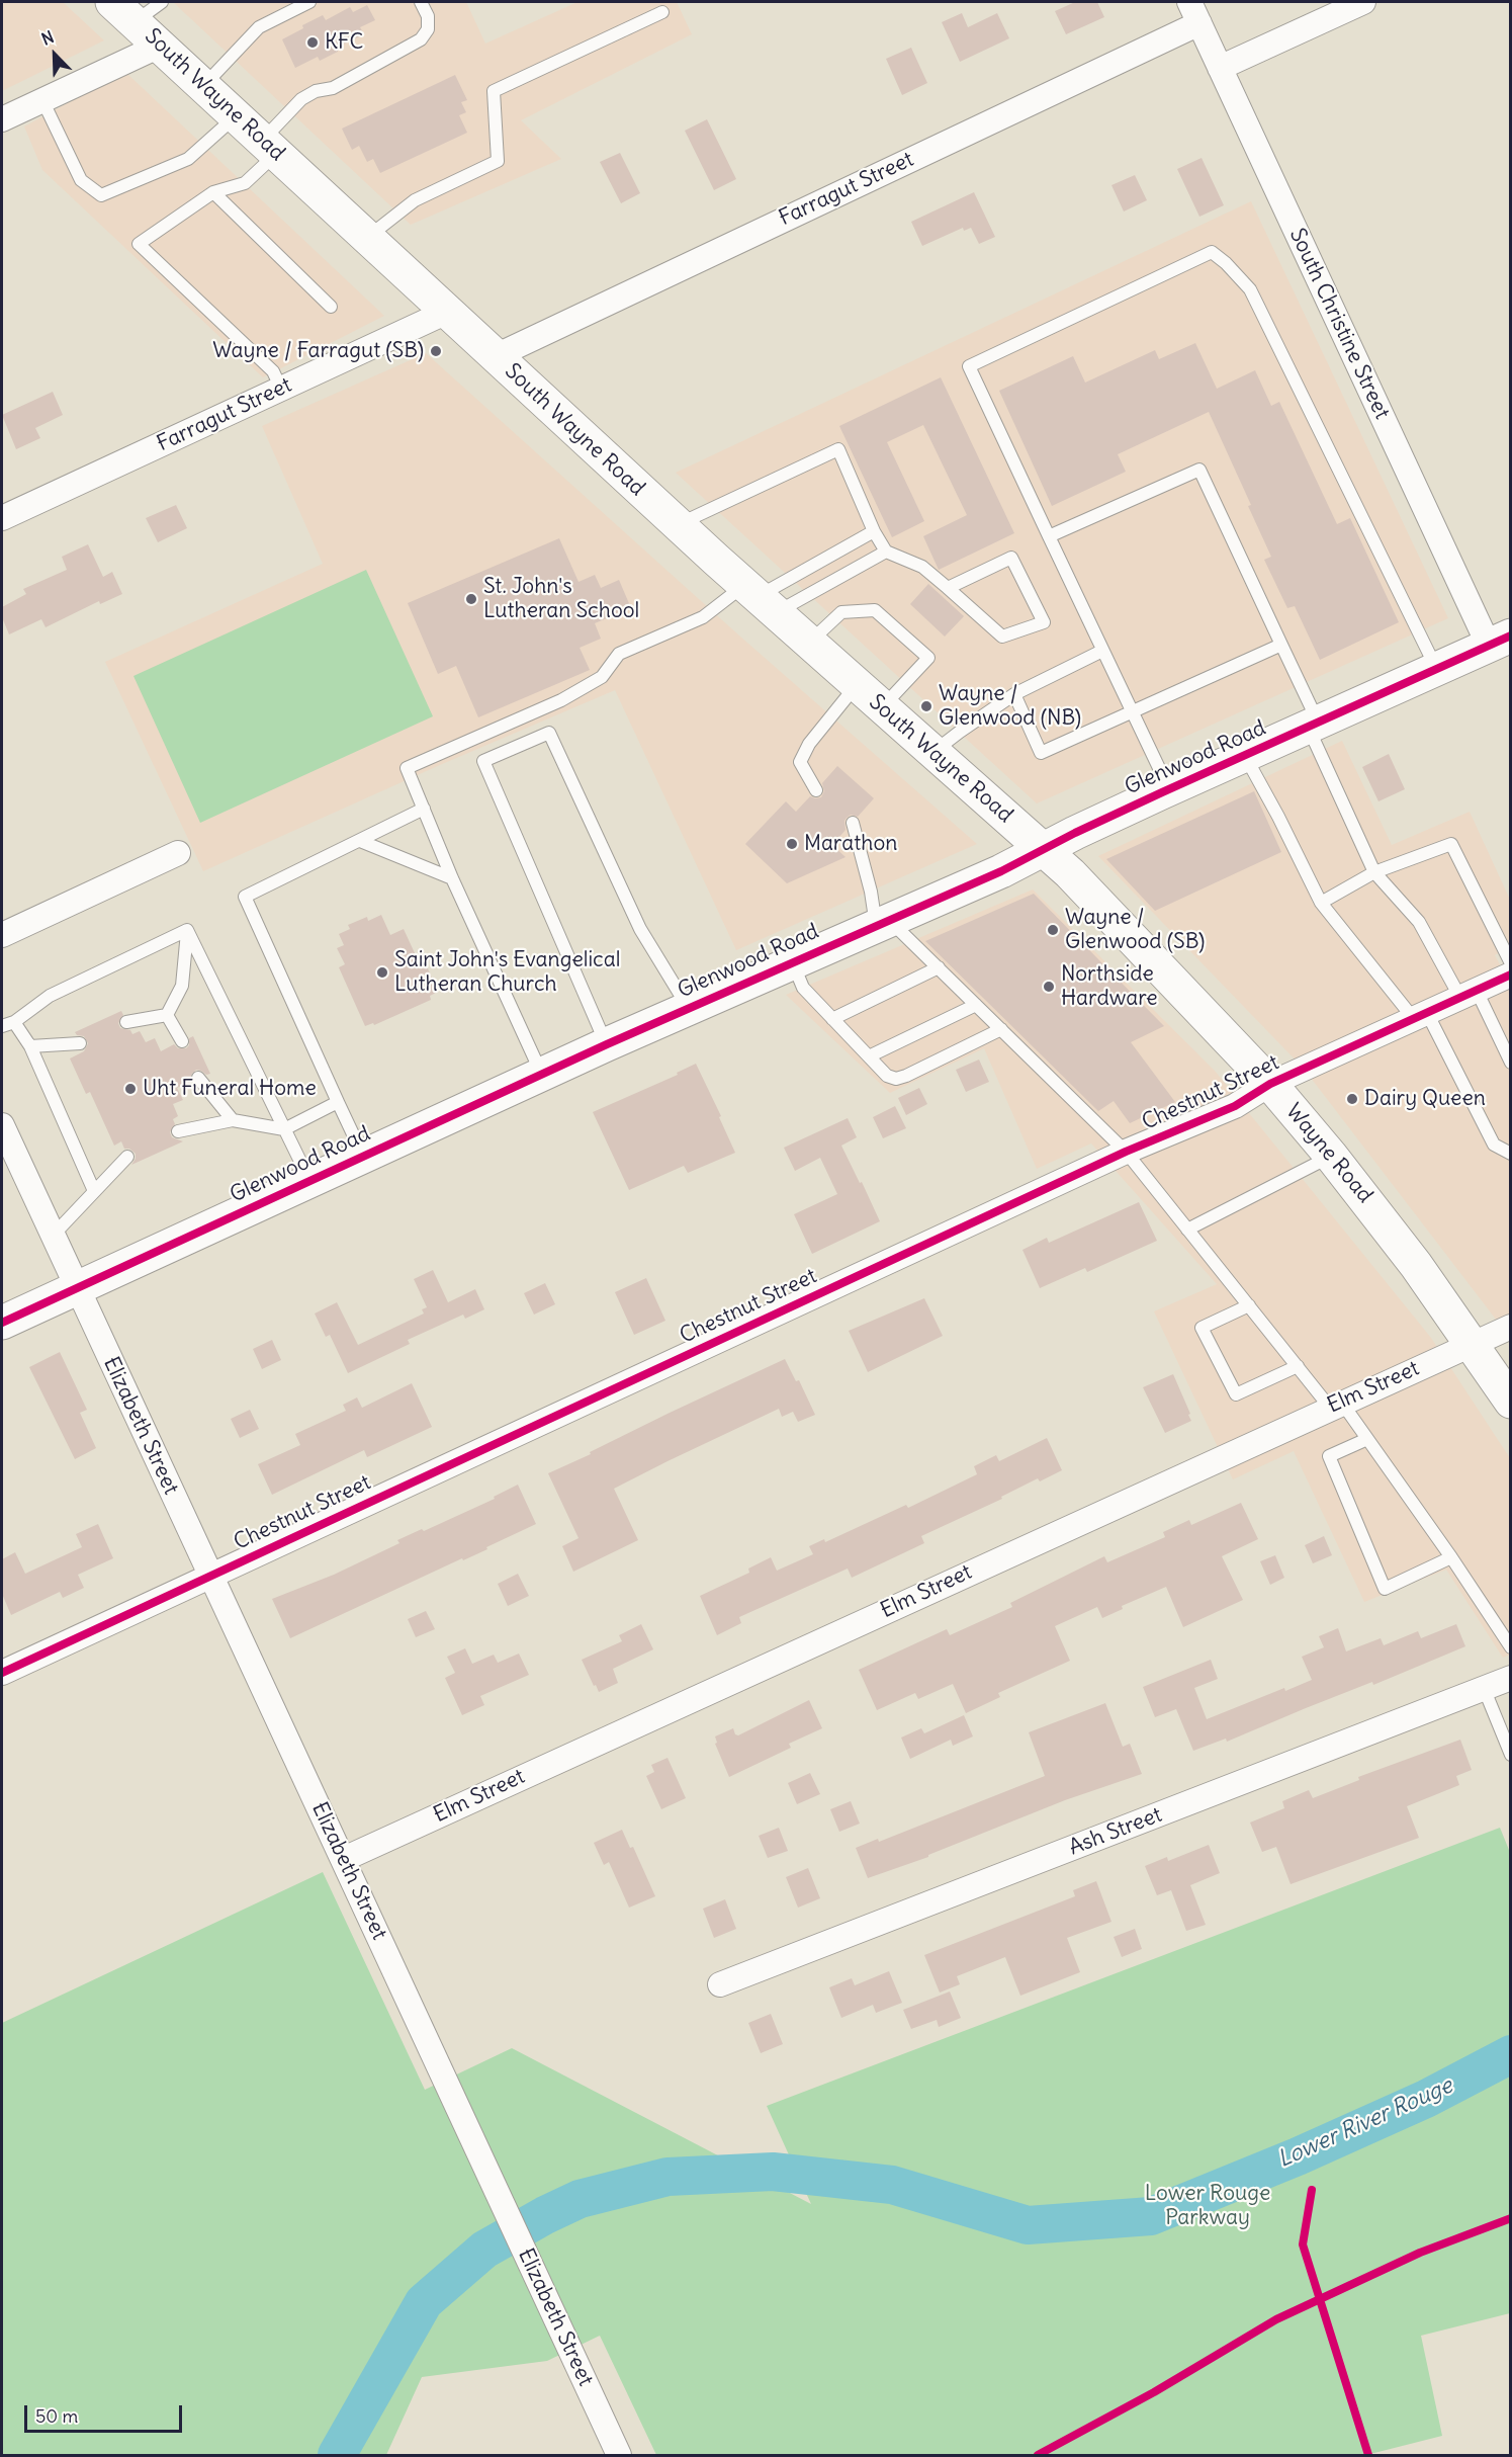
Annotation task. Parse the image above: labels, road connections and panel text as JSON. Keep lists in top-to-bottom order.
{
  "streets": {
    "main road": ["South Wayne Road", "Glenwood Road", "Wayne Road"],
    "street": [
      "Farragut Street",
      "South Christine Street",
      "Chestnut Street",
      "Elm Street",
      "Elizabeth Street",
      "Ash Street"
    ]
  },
  "crossings": [
    ["South Wayne Road", "Farragut Street"],
    ["South Wayne Road", "Glenwood Road"],
    ["South Wayne Road", "Wayne Road"],
    ["Farragut Street", "South Christine Street"],
    ["South Christine Street", "Glenwood Road"],
    ["Glenwood Road", "Wayne Road"],
    ["Glenwood Road", "Elizabeth Street"],
    ["Chestnut Street", "Wayne Road"],
    ["Chestnut Street", "Elizabeth Street"],
    ["Wayne Road", "Elm Street"],
    ["Elm Street", "Elizabeth Street"]
  ],
  "water": ["Lower River Rouge"],
  "parks": ["Lower Rouge Parkway"],
  "places": [
    "KFC",
    "Wayne / Farragut (SB)",
    "St. John's Lutheran School",
    "Wayne / Glenwood (NB)",
    "Marathon",
    "Wayne / Glenwood (SB)",
    "Saint John's Evangelical Lutheran Church",
    "Northside Hardware",
    "Uht Funeral Home",
    "Dairy Queen"
  ],
  "scale_bar": "50 m",
  "north": "top left"
}
